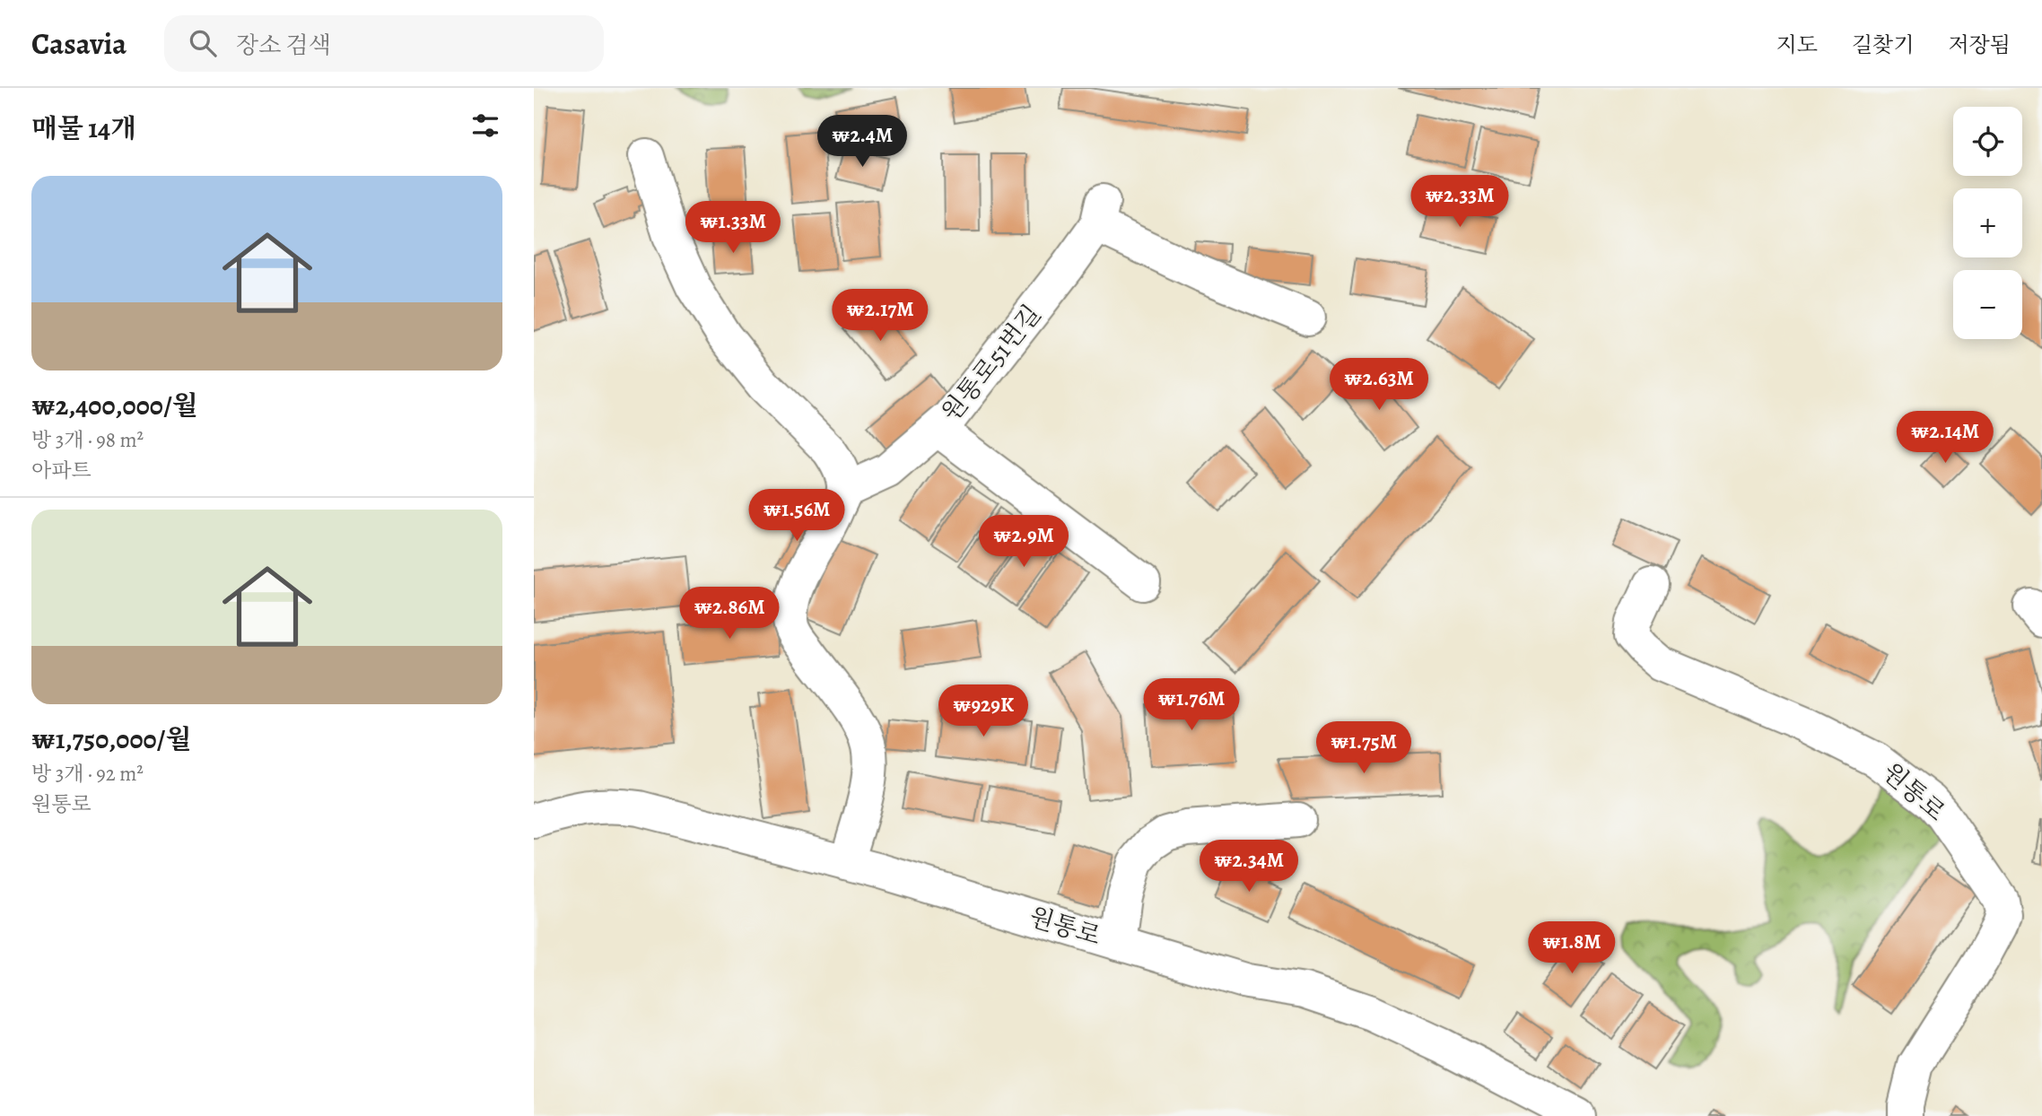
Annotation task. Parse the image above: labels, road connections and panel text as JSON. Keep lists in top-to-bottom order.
{
  "streets": {
    "street": ["원통로51번길", "원통로"]
  },
  "page": {
    "header": "Casavia",
    "search": "장소 검색",
    "nav": ["지도", "길찾기", "저장됨"],
    "heading": "매물 14개",
    "map_buttons": ["+", "−"],
    "price": [
      "₩2.4M",
      "₩2.33M",
      "₩1.33M",
      "₩2.17M",
      "₩2.63M",
      "₩2.14M",
      "₩1.56M",
      "₩2.9M",
      "₩2.86M",
      "₩1.76M",
      "₩929K",
      "₩1.75M",
      "₩2.34M",
      "₩1.8M"
    ],
    "list": [
      {
        "name": "₩2,400,000/월",
        "note": "방 3개 · 98 m² · 아파트"
      },
      {
        "name": "₩1,750,000/월",
        "note": "방 3개 · 92 m² · 원통로"
      }
    ]
  }
}
